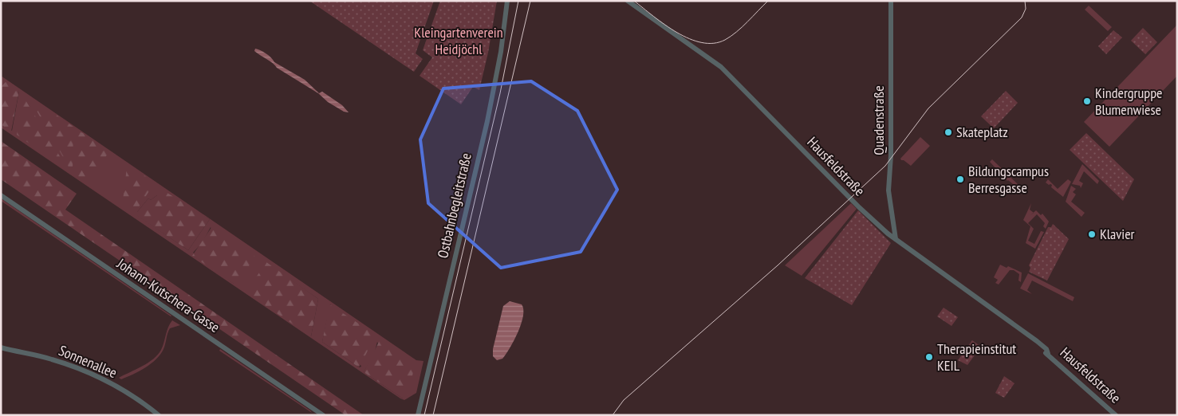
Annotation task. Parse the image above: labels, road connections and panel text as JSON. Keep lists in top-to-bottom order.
{
  "streets": {
    "street": [
      "Quadenstraße",
      "Hausfeldstraße",
      "Ostbahnbegleitstraße",
      "Johann-Kutschera-Gasse",
      "Sonnenallee"
    ]
  },
  "crossings": [
    ["Quadenstraße", "Hausfeldstraße"]
  ],
  "parks": ["Kleingartenverein Heidjöchl"],
  "places": [
    "Kindergruppe Blumenwiese",
    "Skateplatz",
    "Bildungscampus Berresgasse",
    "Klavier",
    "Therapieinstitut KEIL"
  ]
}
